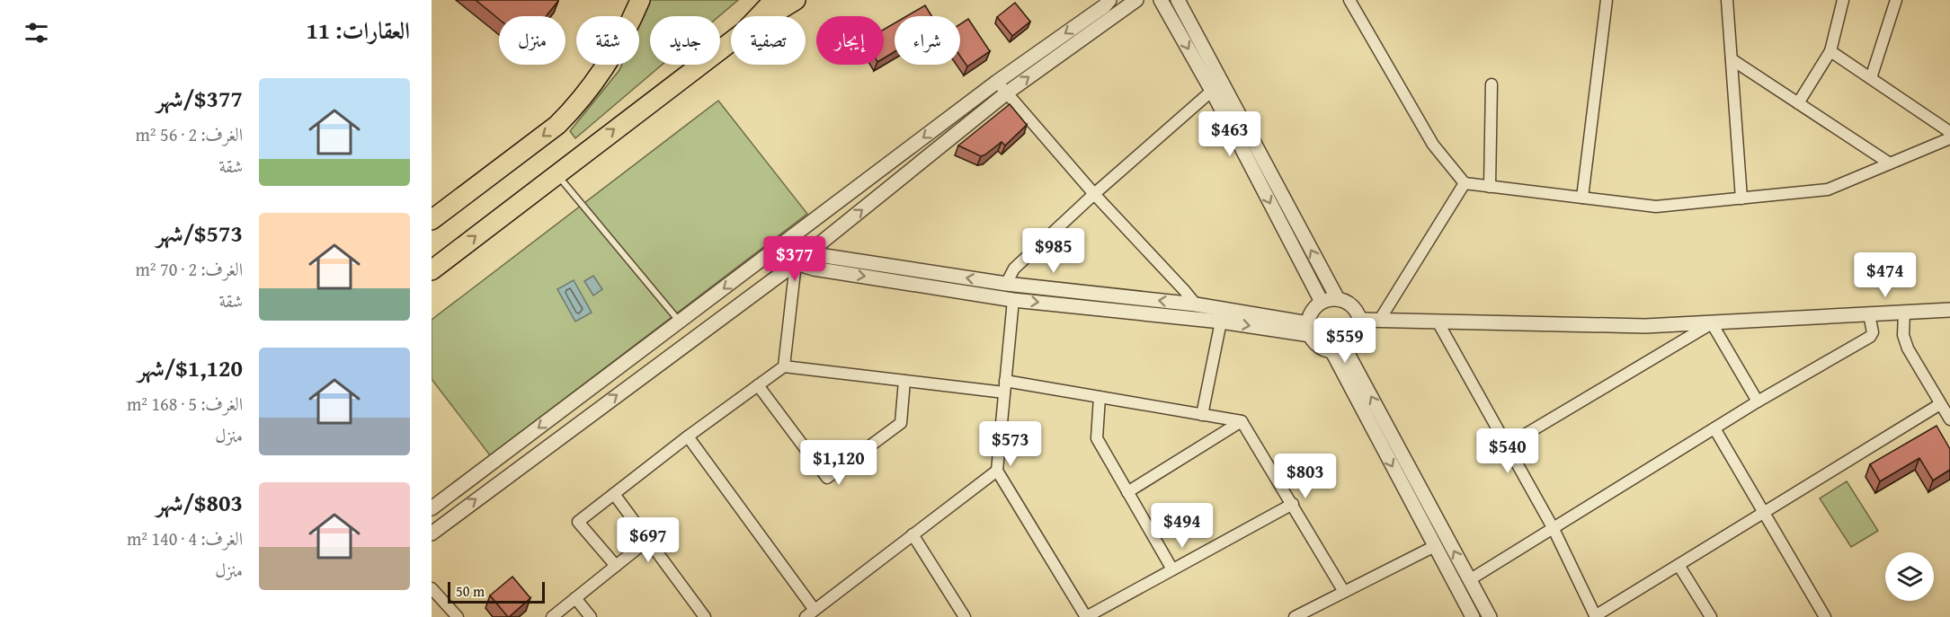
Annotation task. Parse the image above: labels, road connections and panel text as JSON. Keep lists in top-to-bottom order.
{
  "scale_bar": "50 m",
  "page": {
    "heading": "العقارات: 11",
    "chip": [
      "شراء",
      "إيجار",
      "تصفية",
      "جديد",
      "شقة",
      "منزل"
    ],
    "list": [
      {
        "name": "$377/شهر",
        "note": "الغرف: 2 · 56 m² · شقة"
      },
      {
        "name": "$573/شهر",
        "note": "الغرف: 2 · 70 m² · شقة"
      },
      {
        "name": "$1,120/شهر",
        "note": "الغرف: 5 · 168 m² · منزل"
      },
      {
        "name": "$803/شهر",
        "note": "الغرف: 4 · 140 m² · منزل"
      }
    ],
    "price": [
      "$463",
      "$985",
      "$377",
      "$474",
      "$559",
      "$573",
      "$540",
      "$1,120",
      "$803",
      "$494",
      "$697"
    ],
    "scale": "50 m"
  }
}
